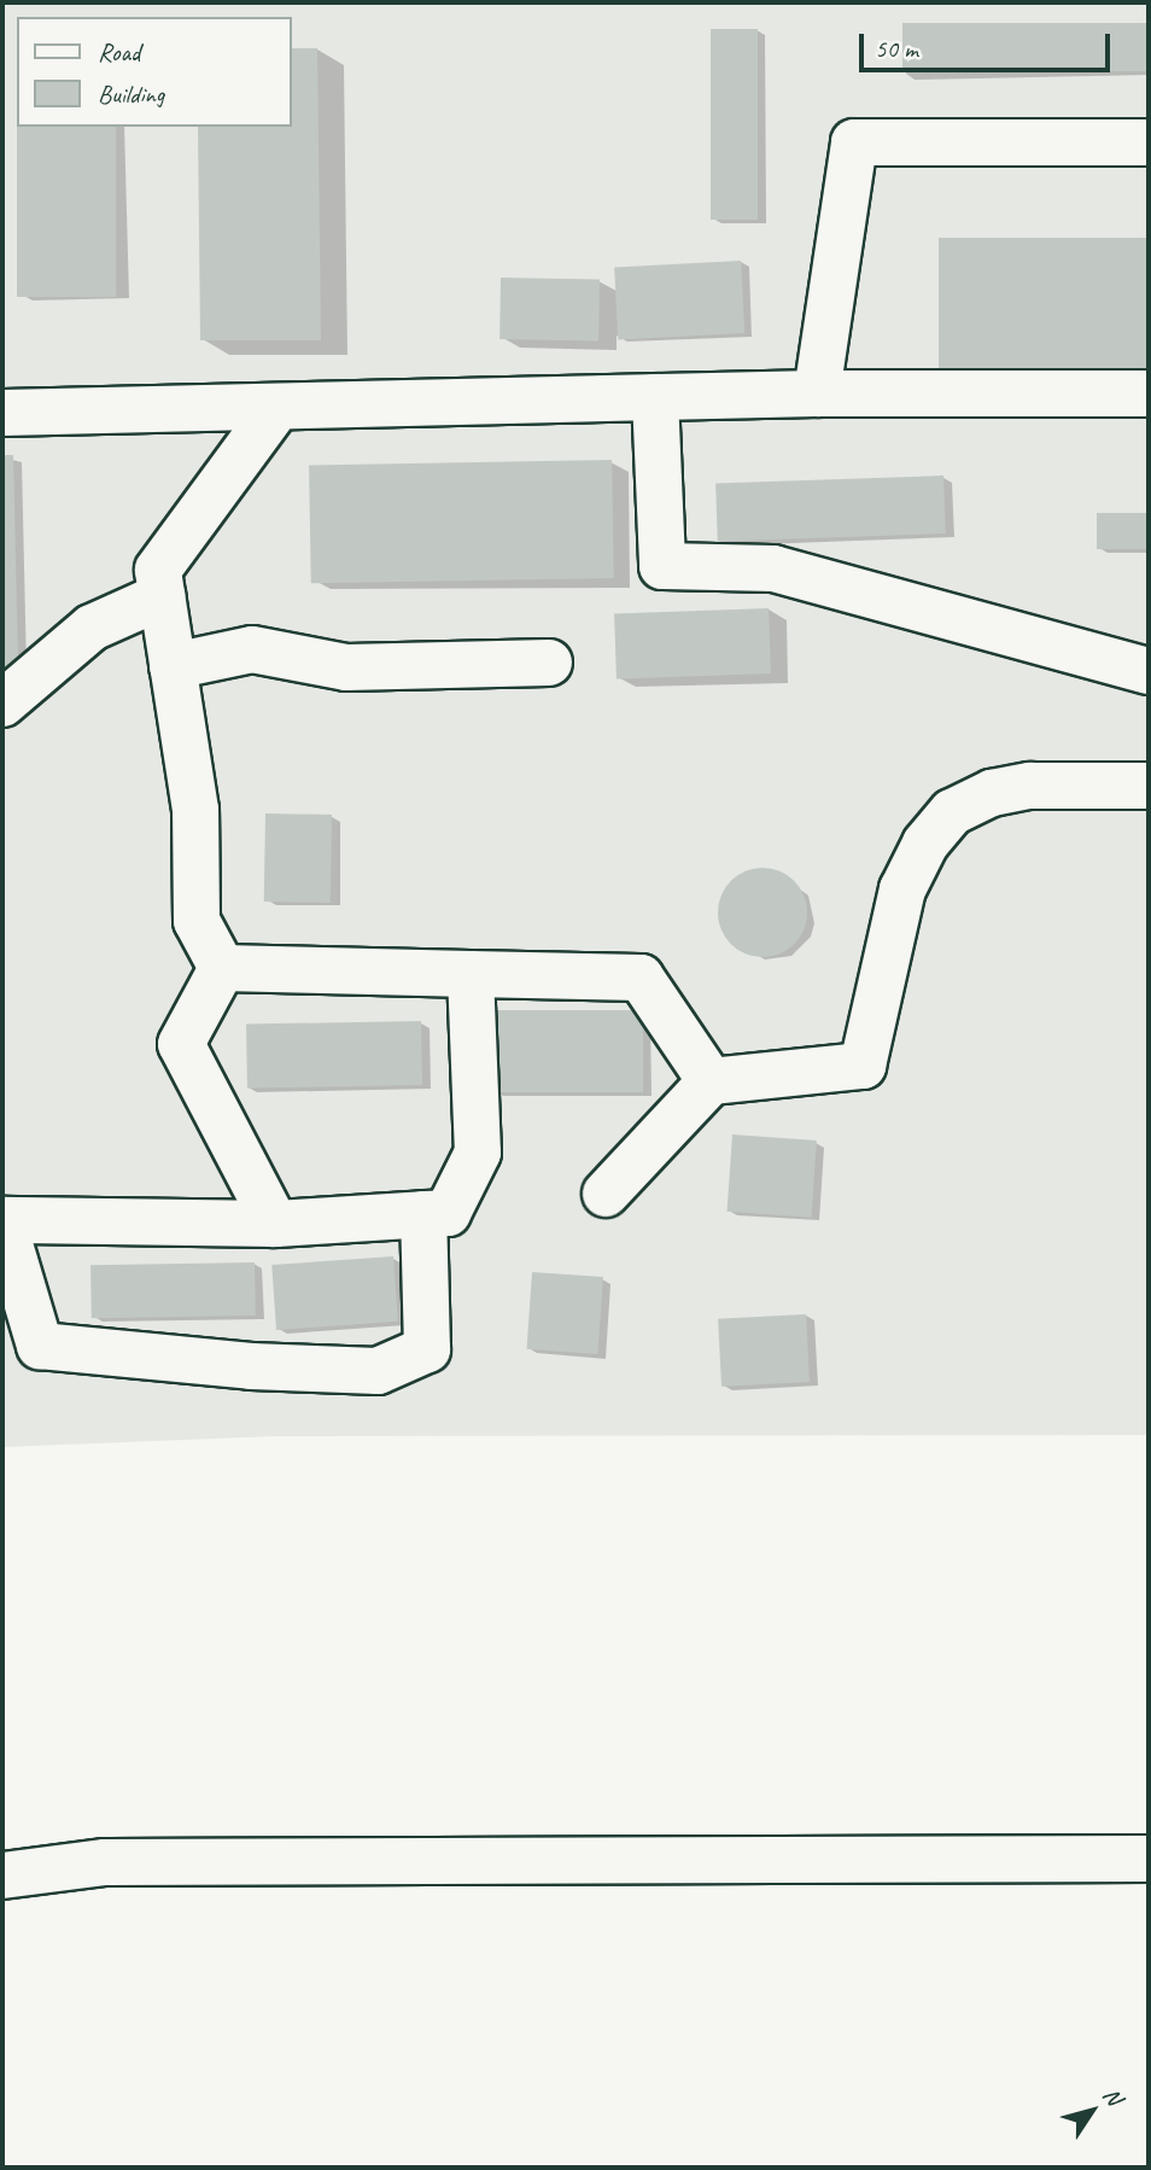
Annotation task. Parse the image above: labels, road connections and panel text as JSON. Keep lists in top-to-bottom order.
{
  "legend": ["Road", "Building"],
  "scale_bar": "50 m",
  "north": "top right"
}
